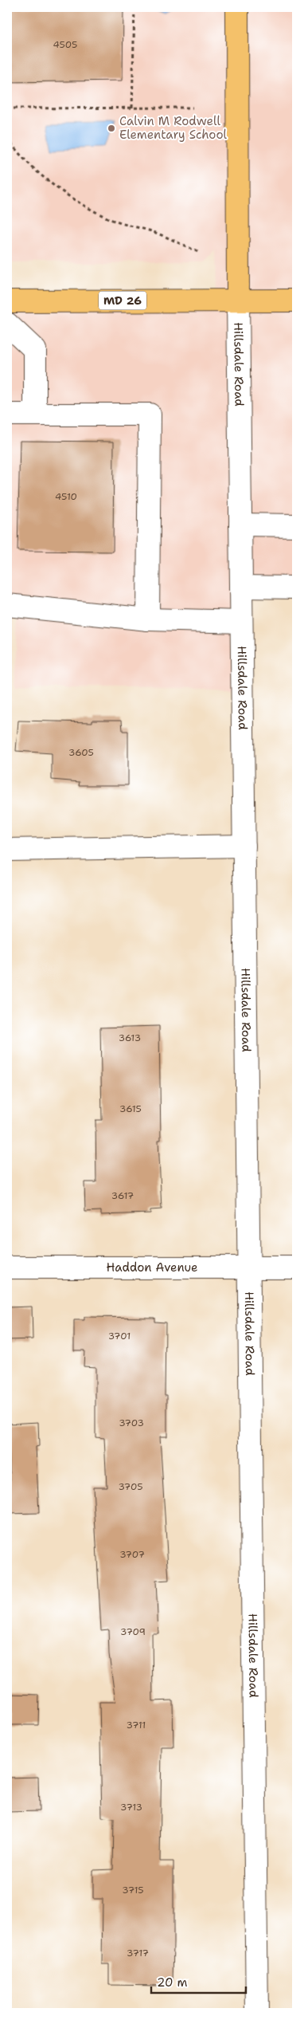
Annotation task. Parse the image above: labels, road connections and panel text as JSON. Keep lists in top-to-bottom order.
{
  "streets": {
    "main road": ["MD 26", "Hillsdale Road"],
    "street": ["Haddon Avenue"]
  },
  "crossings": [
    ["MD 26", "Hillsdale Road"],
    ["Hillsdale Road", "Haddon Avenue"]
  ],
  "places": ["Calvin M Rodwell Elementary School"],
  "house_numbers": [
    "4505",
    "4510",
    "3605",
    "3613",
    "3615",
    "3617",
    "3701",
    "3703",
    "3705",
    "3707",
    "3709",
    "3711",
    "3713",
    "3715",
    "3717"
  ],
  "scale_bar": "20 m"
}
